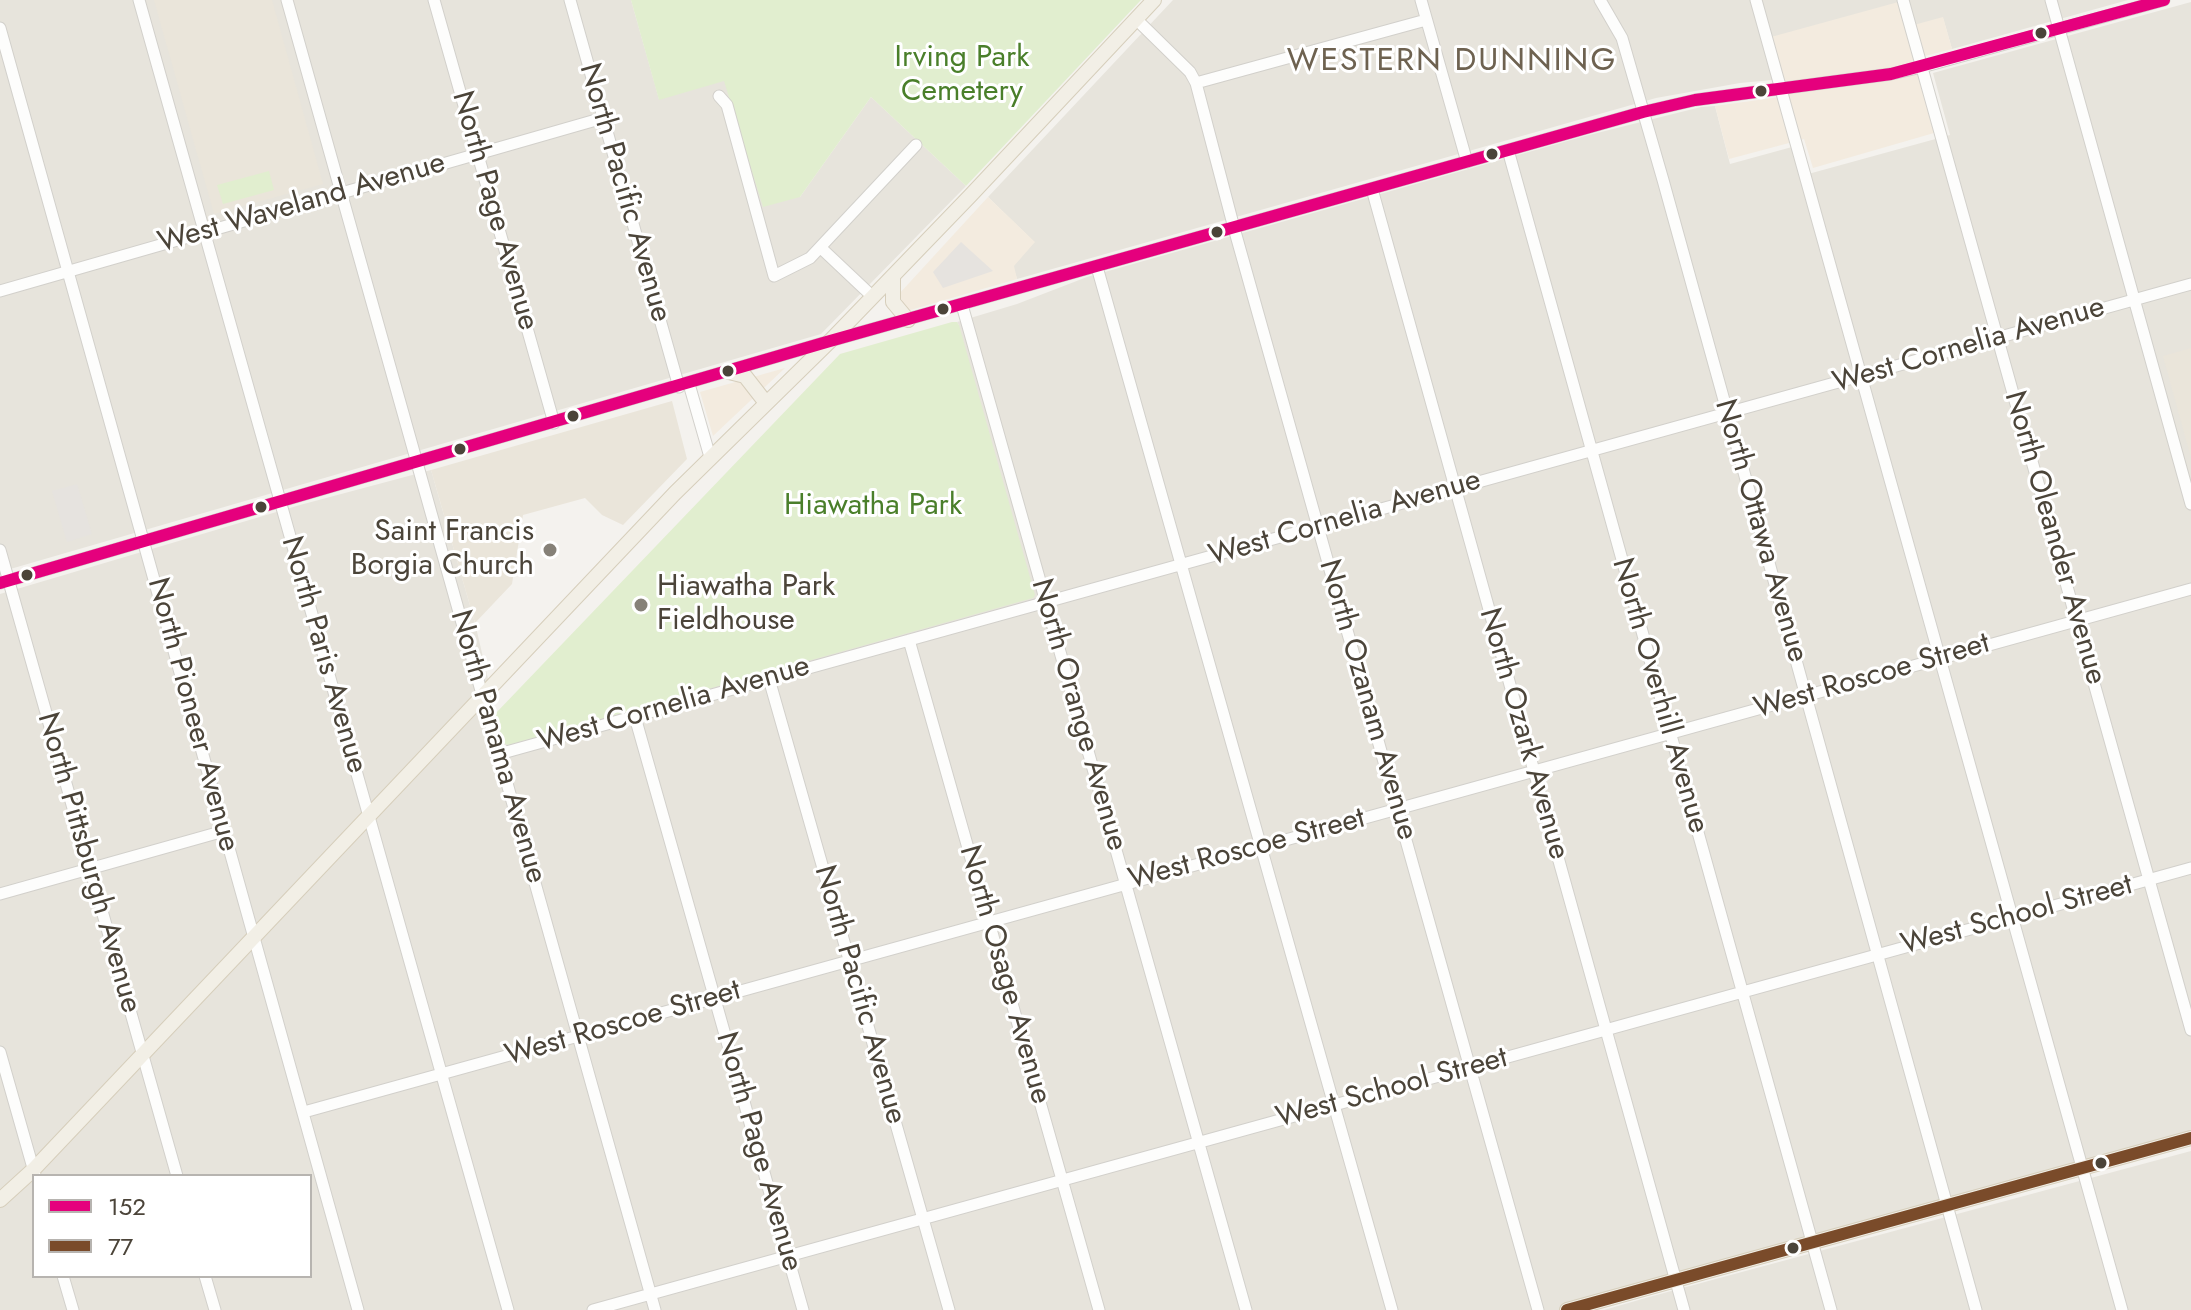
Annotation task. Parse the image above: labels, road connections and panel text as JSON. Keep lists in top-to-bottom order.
{
  "streets": {
    "street": [
      "North Pacific Avenue",
      "West Waveland Avenue",
      "North Page Avenue",
      "West Cornelia Avenue",
      "North Ottawa Avenue",
      "North Oleander Avenue",
      "North Paris Avenue",
      "West Roscoe Street",
      "North Overhill Avenue",
      "North Ozanam Avenue",
      "North Pioneer Avenue",
      "North Orange Avenue",
      "North Ozark Avenue",
      "North Panama Avenue",
      "North Pittsburgh Avenue",
      "West School Street",
      "North Osage Avenue"
    ]
  },
  "crossings": [
    ["North Pacific Avenue", "West Waveland Avenue"],
    ["North Pacific Avenue", "West Cornelia Avenue"],
    ["North Pacific Avenue", "West Roscoe Street"],
    ["North Pacific Avenue", "West School Street"],
    ["West Waveland Avenue", "North Page Avenue"],
    ["West Waveland Avenue", "North Paris Avenue"],
    ["West Waveland Avenue", "North Pioneer Avenue"],
    ["West Waveland Avenue", "North Panama Avenue"],
    ["North Page Avenue", "West Cornelia Avenue"],
    ["North Page Avenue", "West Roscoe Street"],
    ["North Page Avenue", "West School Street"],
    ["West Cornelia Avenue", "North Ottawa Avenue"],
    ["West Cornelia Avenue", "North Oleander Avenue"],
    ["West Cornelia Avenue", "North Overhill Avenue"],
    ["West Cornelia Avenue", "North Ozanam Avenue"],
    ["West Cornelia Avenue", "North Orange Avenue"],
    ["West Cornelia Avenue", "North Ozark Avenue"],
    ["West Cornelia Avenue", "North Panama Avenue"],
    ["West Cornelia Avenue", "North Osage Avenue"],
    ["North Ottawa Avenue", "West Roscoe Street"],
    ["North Ottawa Avenue", "West School Street"],
    ["North Oleander Avenue", "West Roscoe Street"],
    ["North Oleander Avenue", "West School Street"],
    ["North Paris Avenue", "West Roscoe Street"],
    ["West Roscoe Street", "North Overhill Avenue"],
    ["West Roscoe Street", "North Ozanam Avenue"],
    ["West Roscoe Street", "North Pioneer Avenue"],
    ["West Roscoe Street", "North Orange Avenue"],
    ["West Roscoe Street", "North Ozark Avenue"],
    ["West Roscoe Street", "North Panama Avenue"],
    ["West Roscoe Street", "North Osage Avenue"],
    ["North Overhill Avenue", "West School Street"],
    ["North Ozanam Avenue", "West School Street"],
    ["North Orange Avenue", "West School Street"],
    ["North Ozark Avenue", "West School Street"],
    ["North Panama Avenue", "West School Street"],
    ["West School Street", "North Osage Avenue"]
  ],
  "districts": ["WESTERN DUNNING"],
  "parks": ["Irving Park Cemetery", "Hiawatha Park"],
  "places": ["Saint Francis Borgia Church", "Hiawatha Park Fieldhouse"],
  "lines": ["transit line 152", "transit line 77"],
  "legend": ["152", "77"]
}
